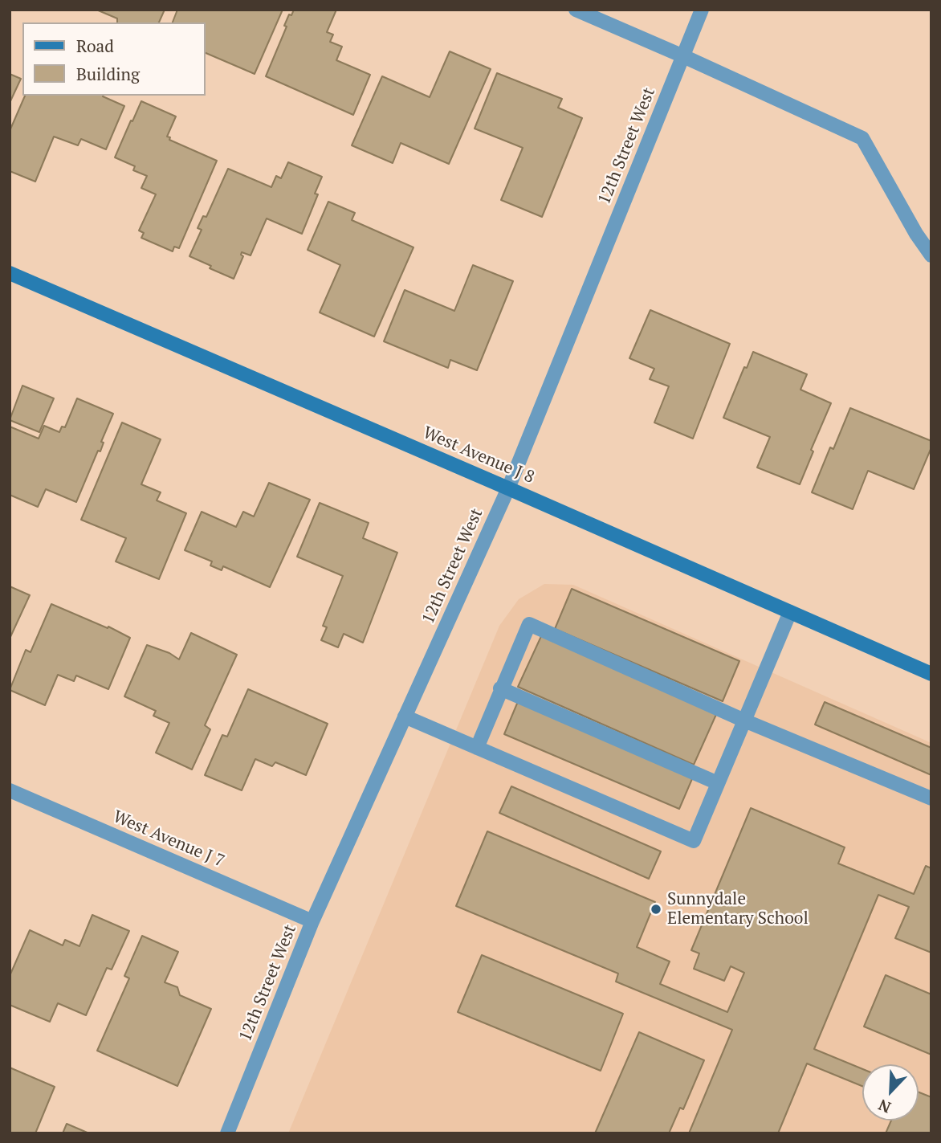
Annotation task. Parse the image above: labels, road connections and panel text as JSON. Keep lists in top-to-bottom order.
{
  "streets": {
    "street": ["12th Street West", "West Avenue J 8", "West Avenue J 7"]
  },
  "crossings": [
    ["12th Street West", "West Avenue J 8"],
    ["12th Street West", "West Avenue J 7"]
  ],
  "places": ["Sunnydale Elementary School"],
  "legend": ["Road", "Building"],
  "north": "bottom left"
}
